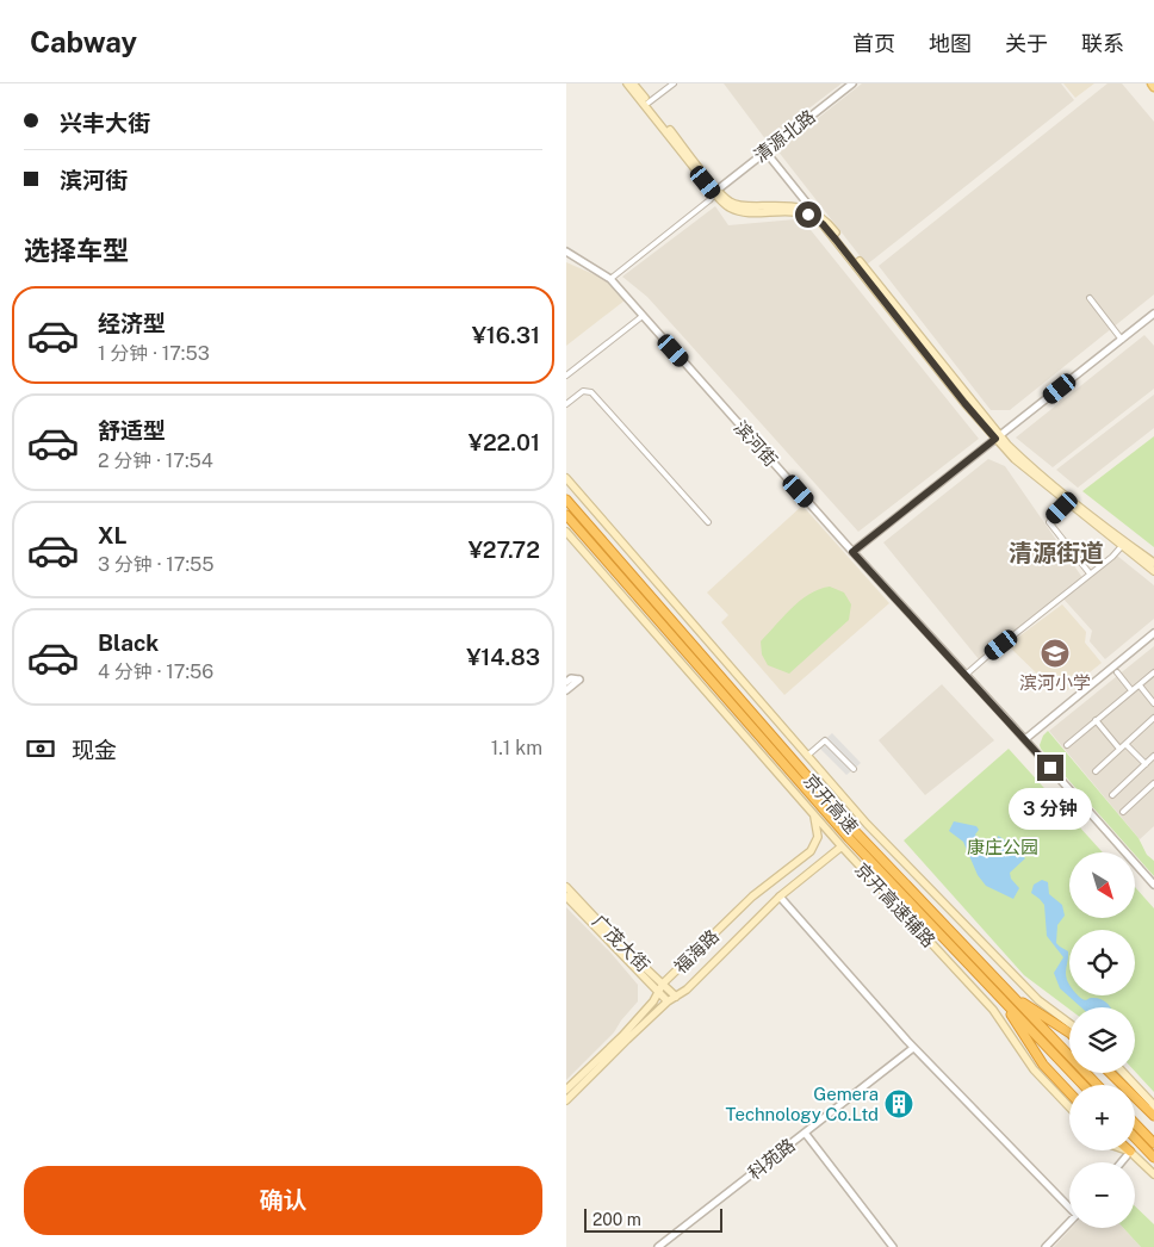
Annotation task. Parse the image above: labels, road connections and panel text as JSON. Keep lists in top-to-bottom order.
{
  "streets": {
    "highway": ["京开高速"],
    "main road": ["京开高速辅路", "广茂大街", "福海路"],
    "street": ["清源北路", "滨河街", "科苑路"]
  },
  "crossings": [
    ["京开高速辅路", "福海路"],
    ["广茂大街", "福海路"]
  ],
  "districts": ["清源街道"],
  "parks": ["康庄公园"],
  "places": {
    "school or university": ["滨河小学"],
    "building": ["Gemera Technology Co.Ltd"]
  },
  "scale_bar": "200 m",
  "north": "bottom right",
  "page": {
    "header": "Cabway",
    "nav": [
      "首页",
      "地图",
      "关于",
      "联系"
    ],
    "banner": ["兴丰大街", "滨河街"],
    "heading": "选择车型",
    "list": [
      {
        "name": "经济型",
        "note": "1 分钟 · 17:53",
        "value": "¥16.31"
      },
      {
        "name": "舒适型",
        "note": "2 分钟 · 17:54",
        "value": "¥22.01"
      },
      {
        "name": "XL",
        "note": "3 分钟 · 17:55",
        "value": "¥27.72"
      },
      {
        "name": "Black",
        "note": "4 分钟 · 17:56",
        "value": "¥14.83"
      }
    ],
    "pay": ["现金", "1.1 km"],
    "bubble": "3 分钟",
    "map_buttons": ["+", "−"],
    "buttons": "确认",
    "scale": "200 m"
  }
}
